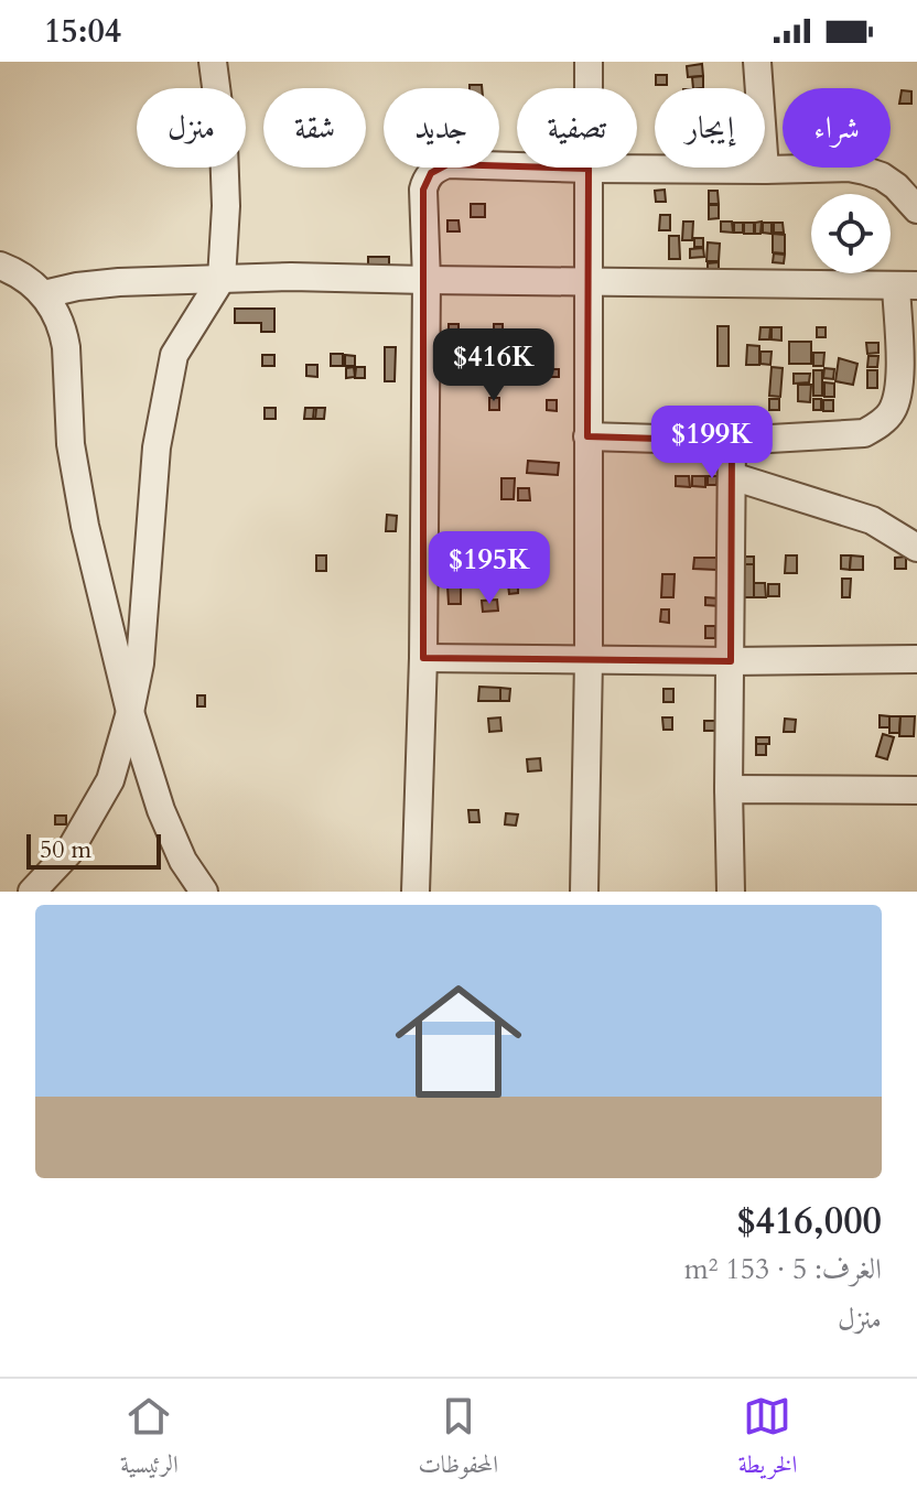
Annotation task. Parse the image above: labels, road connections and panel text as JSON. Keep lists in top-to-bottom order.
{
  "scale_bar": "50 m",
  "page": {
    "status": "15:04",
    "chip": [
      "شراء",
      "إيجار",
      "تصفية",
      "جديد",
      "شقة",
      "منزل"
    ],
    "price": ["$416K", "$199K", "$195K"],
    "scale": "50 m",
    "list": [
      {
        "name": "$416,000",
        "note": "الغرف: 5 · 153 m² · منزل"
      }
    ],
    "tabs": ["الخريطة", "المحفوظات", "الرئيسية"]
  }
}
